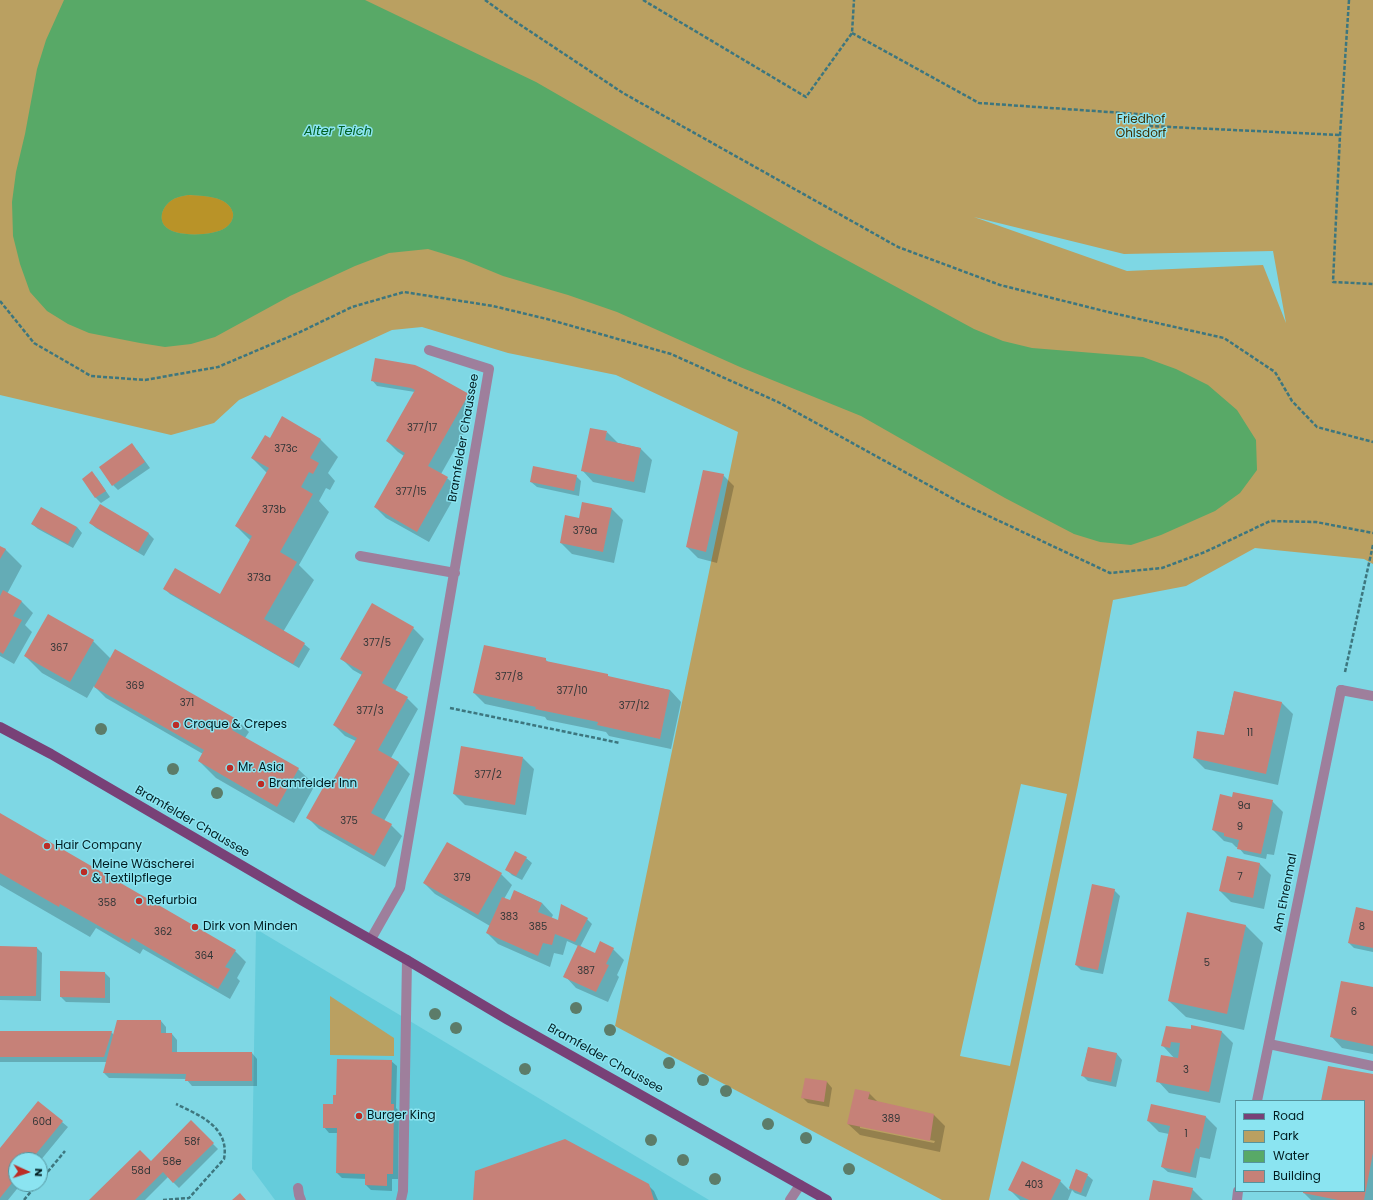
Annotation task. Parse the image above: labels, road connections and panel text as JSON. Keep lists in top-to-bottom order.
{
  "streets": {
    "main road": ["Bramfelder Chaussee"],
    "street": ["Am Ehrenmal"]
  },
  "water": ["Alter Teich"],
  "parks": ["Friedhof Ohlsdorf"],
  "places": [
    "Croque & Crepes",
    "Mr. Asia",
    "Bramfelder Inn",
    "Hair Company",
    "Meine Wäscherei & Textilpflege",
    "Refurbia",
    "Dirk von Minden",
    "Burger King"
  ],
  "house_numbers": [
    "377/17",
    "373c",
    "377/15",
    "373b",
    "379a",
    "373a",
    "377/5",
    "367",
    "377/8",
    "369",
    "377/10",
    "371",
    "377/12",
    "377/3",
    "11",
    "377/2",
    "9a",
    "375",
    "9",
    "7",
    "379",
    "358",
    "383",
    "385",
    "8",
    "362",
    "364",
    "5",
    "387",
    "6",
    "3",
    "389",
    "60d",
    "1",
    "58f",
    "58e",
    "58d",
    "403"
  ],
  "legend": [
    "Road",
    "Park",
    "Water",
    "Building"
  ],
  "north": "right"
}
